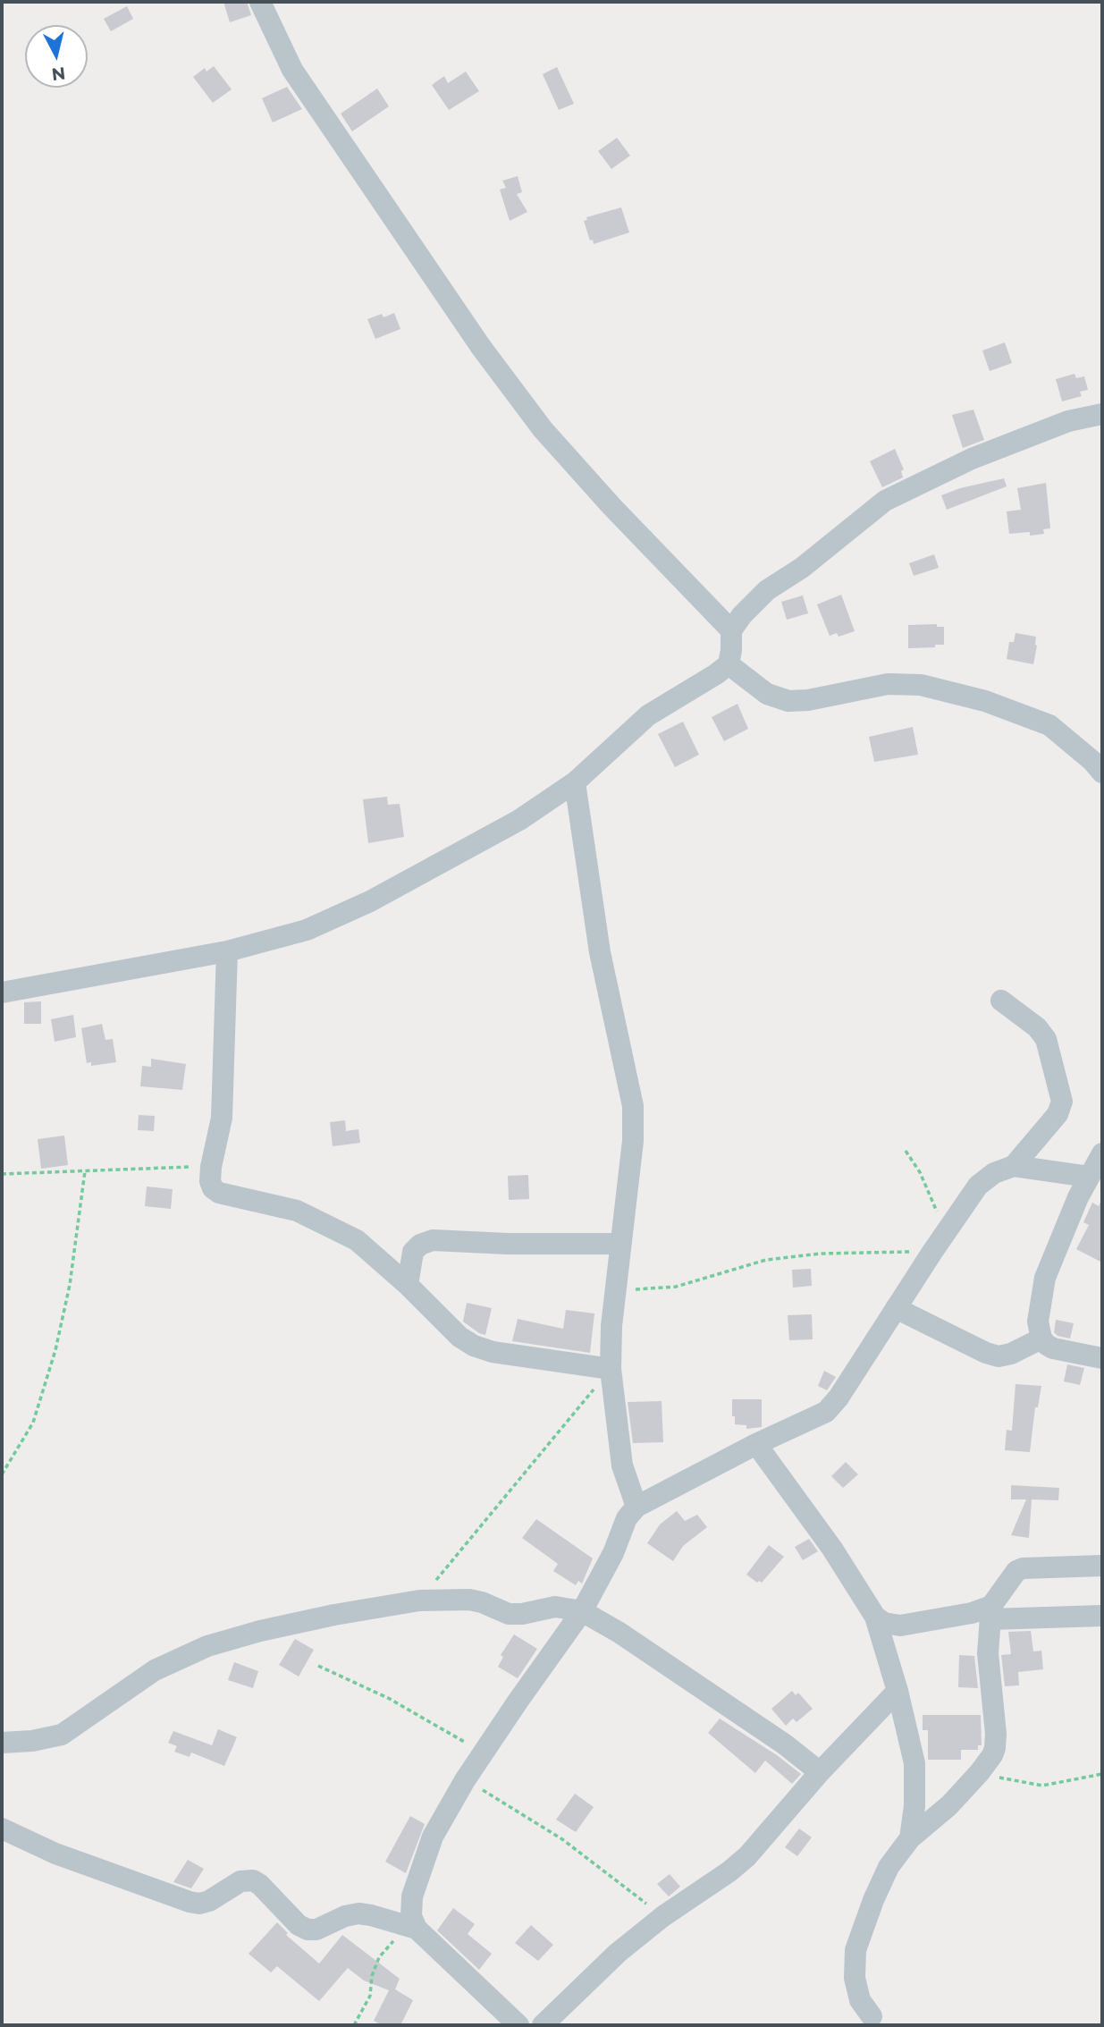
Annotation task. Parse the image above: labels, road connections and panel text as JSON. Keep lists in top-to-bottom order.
{
  "north": "bottom"
}
